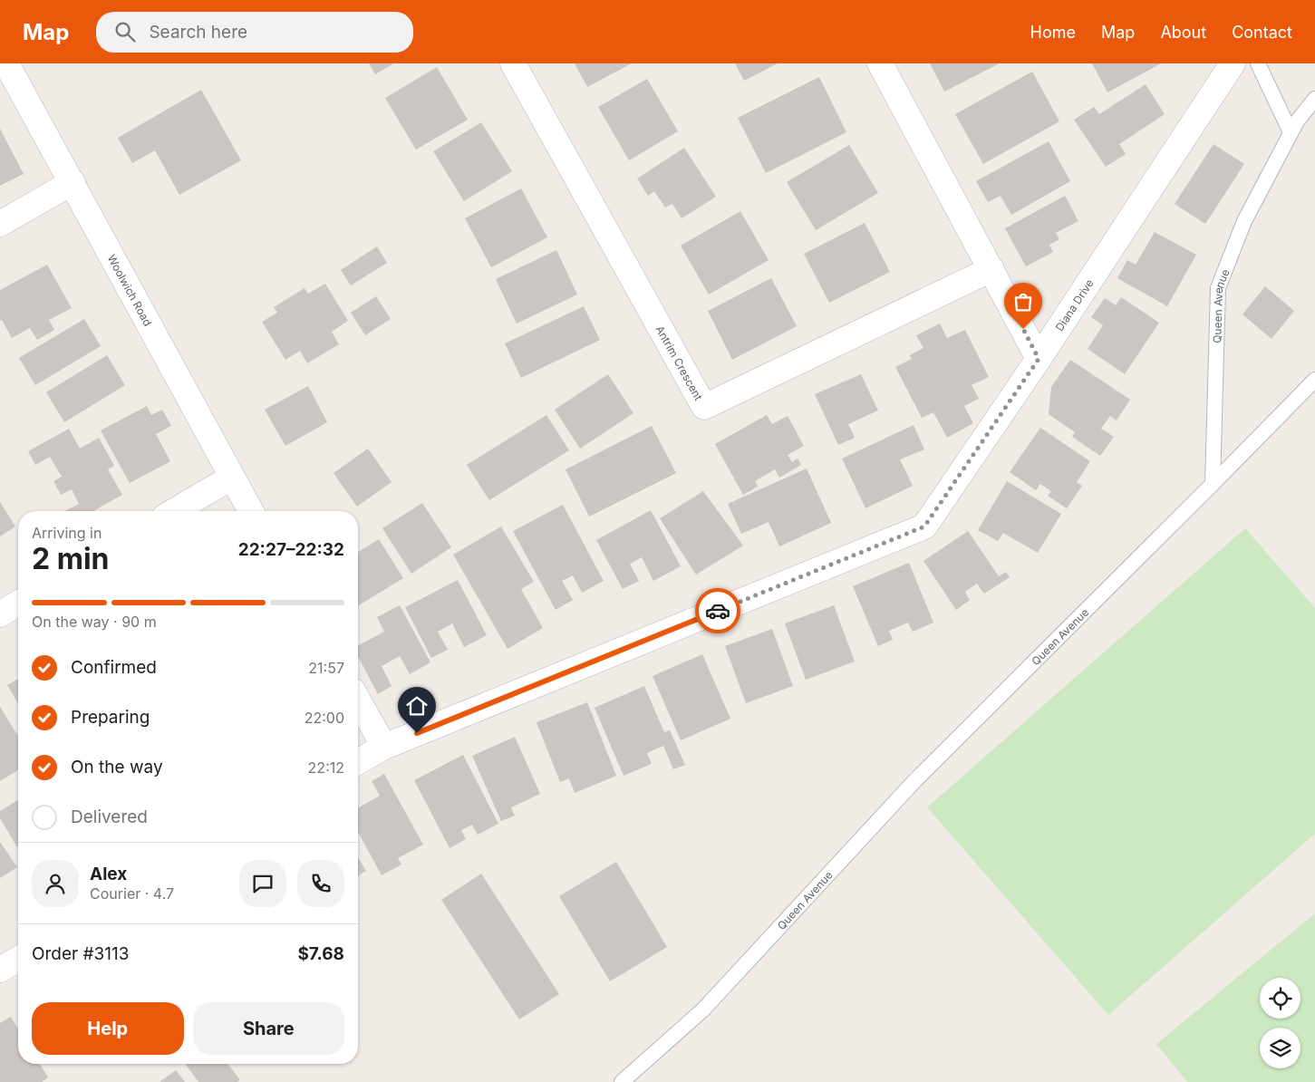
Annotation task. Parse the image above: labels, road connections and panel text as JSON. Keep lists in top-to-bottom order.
{
  "streets": {
    "street": ["Woolwich Road", "Diana Drive", "Antrim Crescent"],
    "lane": ["Queen Avenue"]
  },
  "page": {
    "header": "Map",
    "search": "Search here",
    "nav": [
      "Home",
      "Map",
      "About",
      "Contact"
    ],
    "heading": ["2 min", "Arriving in", "22:27–22:32"],
    "panel": [
      "Alex",
      "Courier · 4.7",
      "Order #3113",
      "$7.68"
    ],
    "bar": "On the way · 90 m",
    "list": [
      ["Confirmed", "21:57"],
      ["Preparing", "22:00"],
      ["On the way", "22:12"],
      "Delivered"
    ],
    "buttons": ["Help", "Share"]
  }
}
